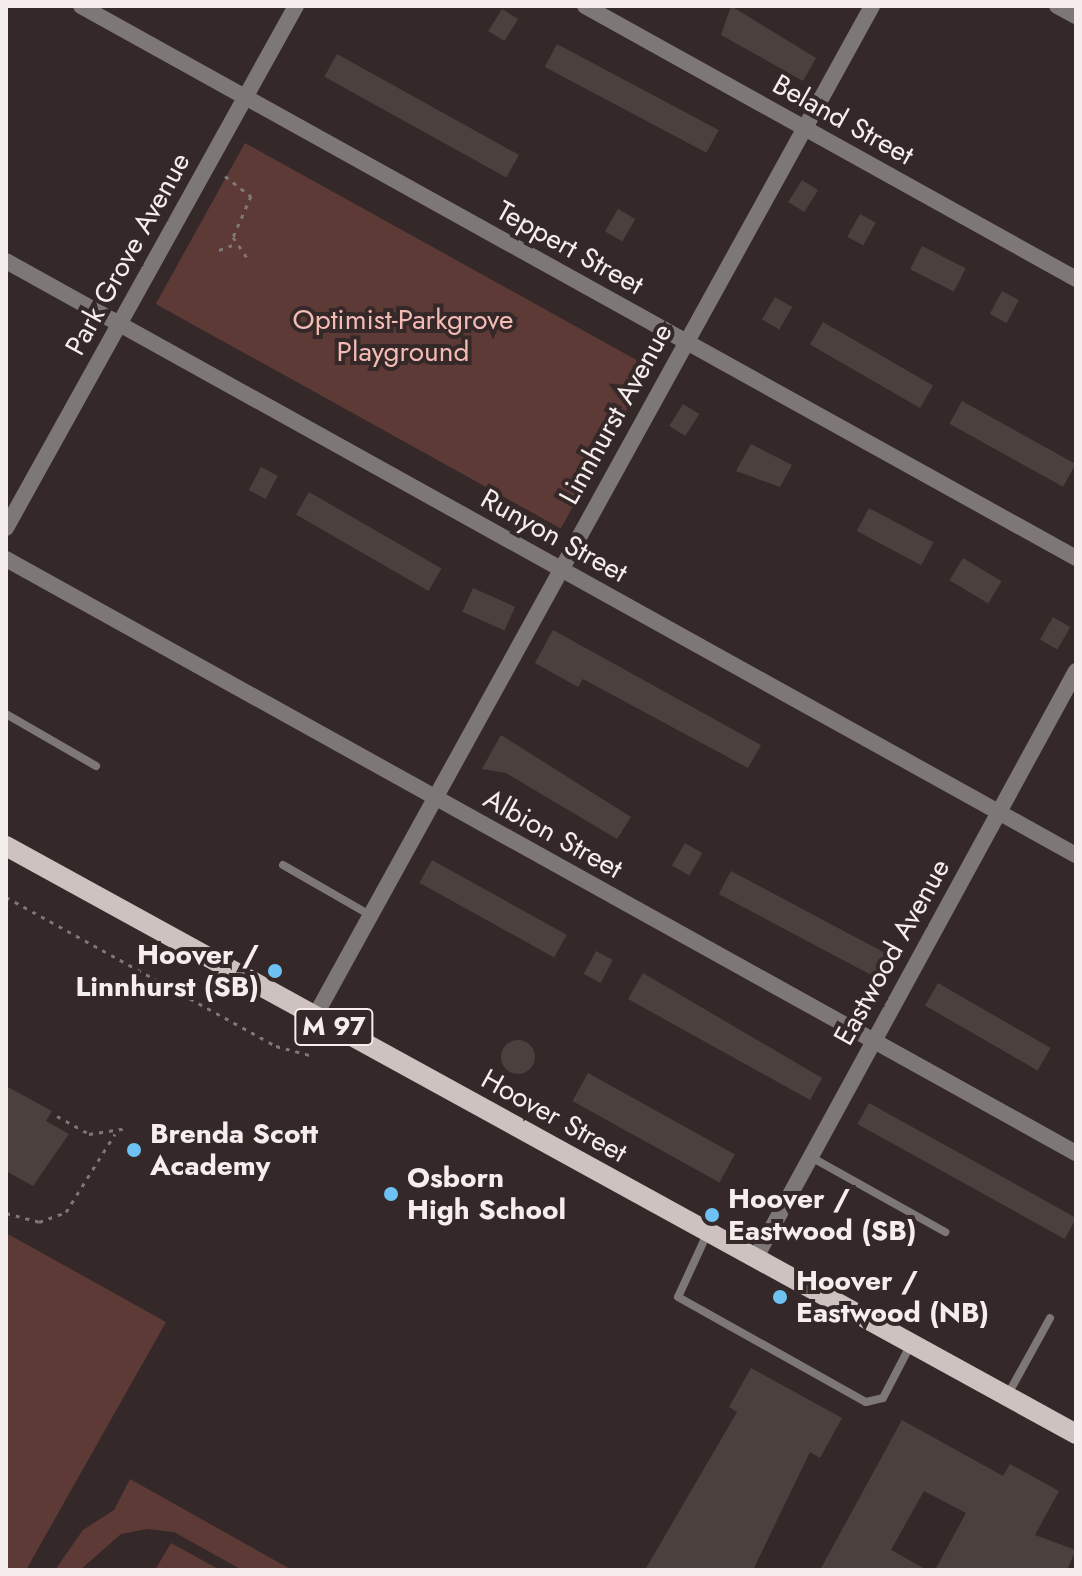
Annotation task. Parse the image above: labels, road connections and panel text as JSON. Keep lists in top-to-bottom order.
{
  "streets": {
    "main road": ["M 97", "Hoover Street"],
    "street": [
      "Beland Street",
      "Teppert Street",
      "Park Grove Avenue",
      "Linnhurst Avenue",
      "Runyon Street",
      "Albion Street",
      "Eastwood Avenue"
    ]
  },
  "crossings": [
    ["Beland Street", "Linnhurst Avenue"],
    ["Teppert Street", "Park Grove Avenue"],
    ["Teppert Street", "Linnhurst Avenue"],
    ["Park Grove Avenue", "Runyon Street"],
    ["Linnhurst Avenue", "Runyon Street"],
    ["Linnhurst Avenue", "Albion Street"],
    ["Linnhurst Avenue", "Hoover Street"],
    ["Runyon Street", "Eastwood Avenue"],
    ["Albion Street", "Eastwood Avenue"],
    ["Eastwood Avenue", "Hoover Street"]
  ],
  "parks": ["Optimist-Parkgrove Playground"],
  "places": [
    "Hoover / Linnhurst (SB)",
    "Brenda Scott Academy",
    "Osborn High School",
    "Hoover / Eastwood (SB)",
    "Hoover / Eastwood (NB)"
  ]
}
